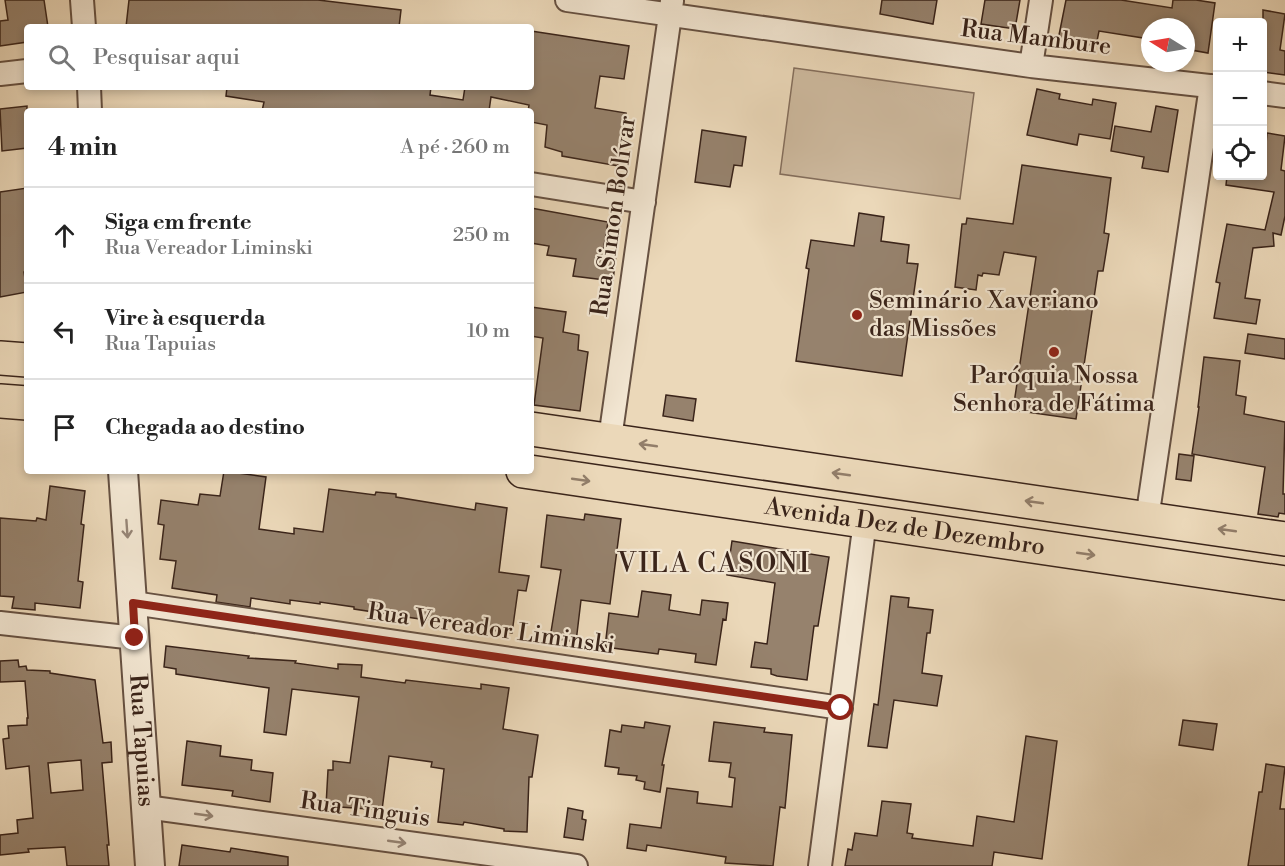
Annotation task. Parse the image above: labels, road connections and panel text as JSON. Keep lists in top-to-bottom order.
{
  "streets": {
    "highway": ["Avenida Dez de Dezembro"],
    "street": [
      "Rua Mambure",
      "Rua Simon Bolívar",
      "Rua Vereador Liminski",
      "Rua Tapuias",
      "Rua Tinguis"
    ]
  },
  "crossings": [
    ["Rua Mambure", "Rua Simon Bolívar"],
    ["Rua Simon Bolívar", "Avenida Dez de Dezembro"],
    ["Rua Vereador Liminski", "Rua Tapuias"],
    ["Rua Tapuias", "Rua Tinguis"]
  ],
  "one_way": ["Rua Tinguis"],
  "districts": ["VILA CASONI"],
  "places": ["Seminário Xaveriano das Missões", "Paróquia Nossa Senhora de Fátima"],
  "north": "left",
  "page": {
    "map_buttons": ["+", "−"],
    "search": "Pesquisar aqui",
    "heading": ["4 min", "A pé · 260 m"],
    "list": [
      ["Siga em frente", "Rua Vereador Liminski", "250 m"],
      ["Vire à esquerda", "Rua Tapuias", "10 m"],
      "Chegada ao destino"
    ]
  }
}
